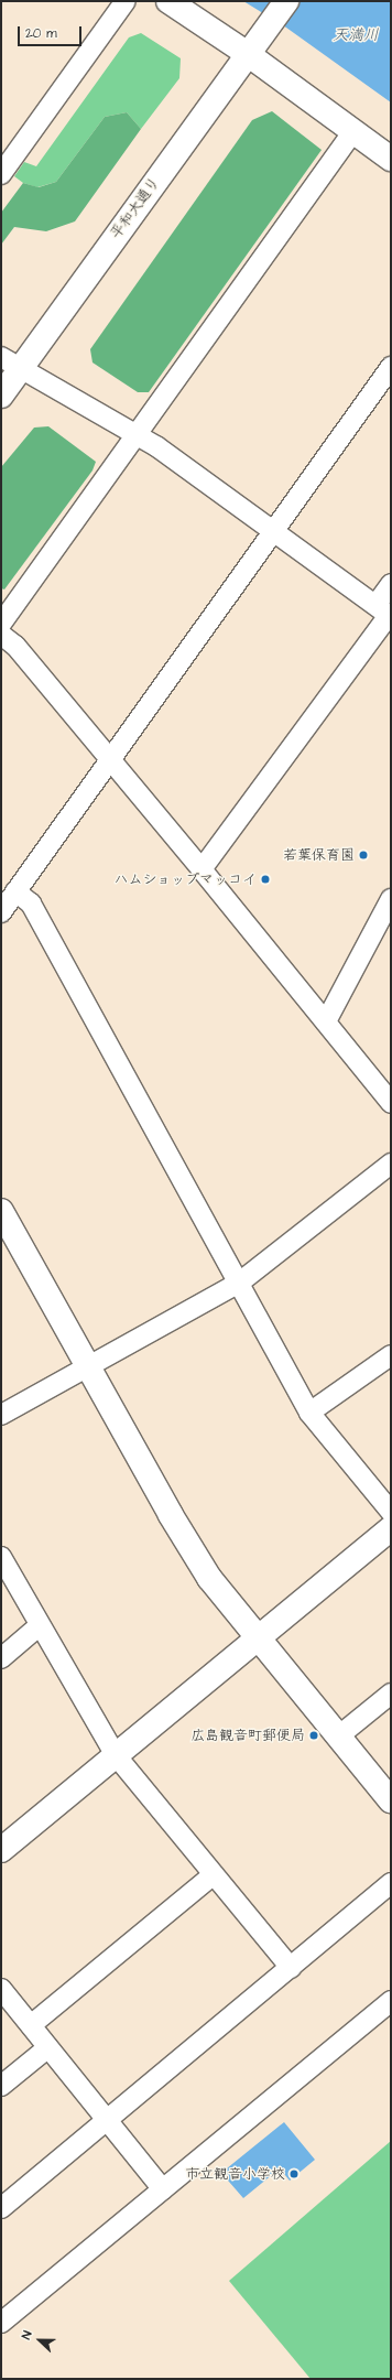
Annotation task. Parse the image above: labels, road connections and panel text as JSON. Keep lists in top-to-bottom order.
{
  "streets": {
    "street": ["平和大通り"]
  },
  "water": ["天満川"],
  "places": [
    "若葉保育園",
    "ハムショップマッコイ",
    "広島観音町郵便局",
    "市立観音小学校"
  ],
  "scale_bar": "20 m",
  "north": "left"
}
